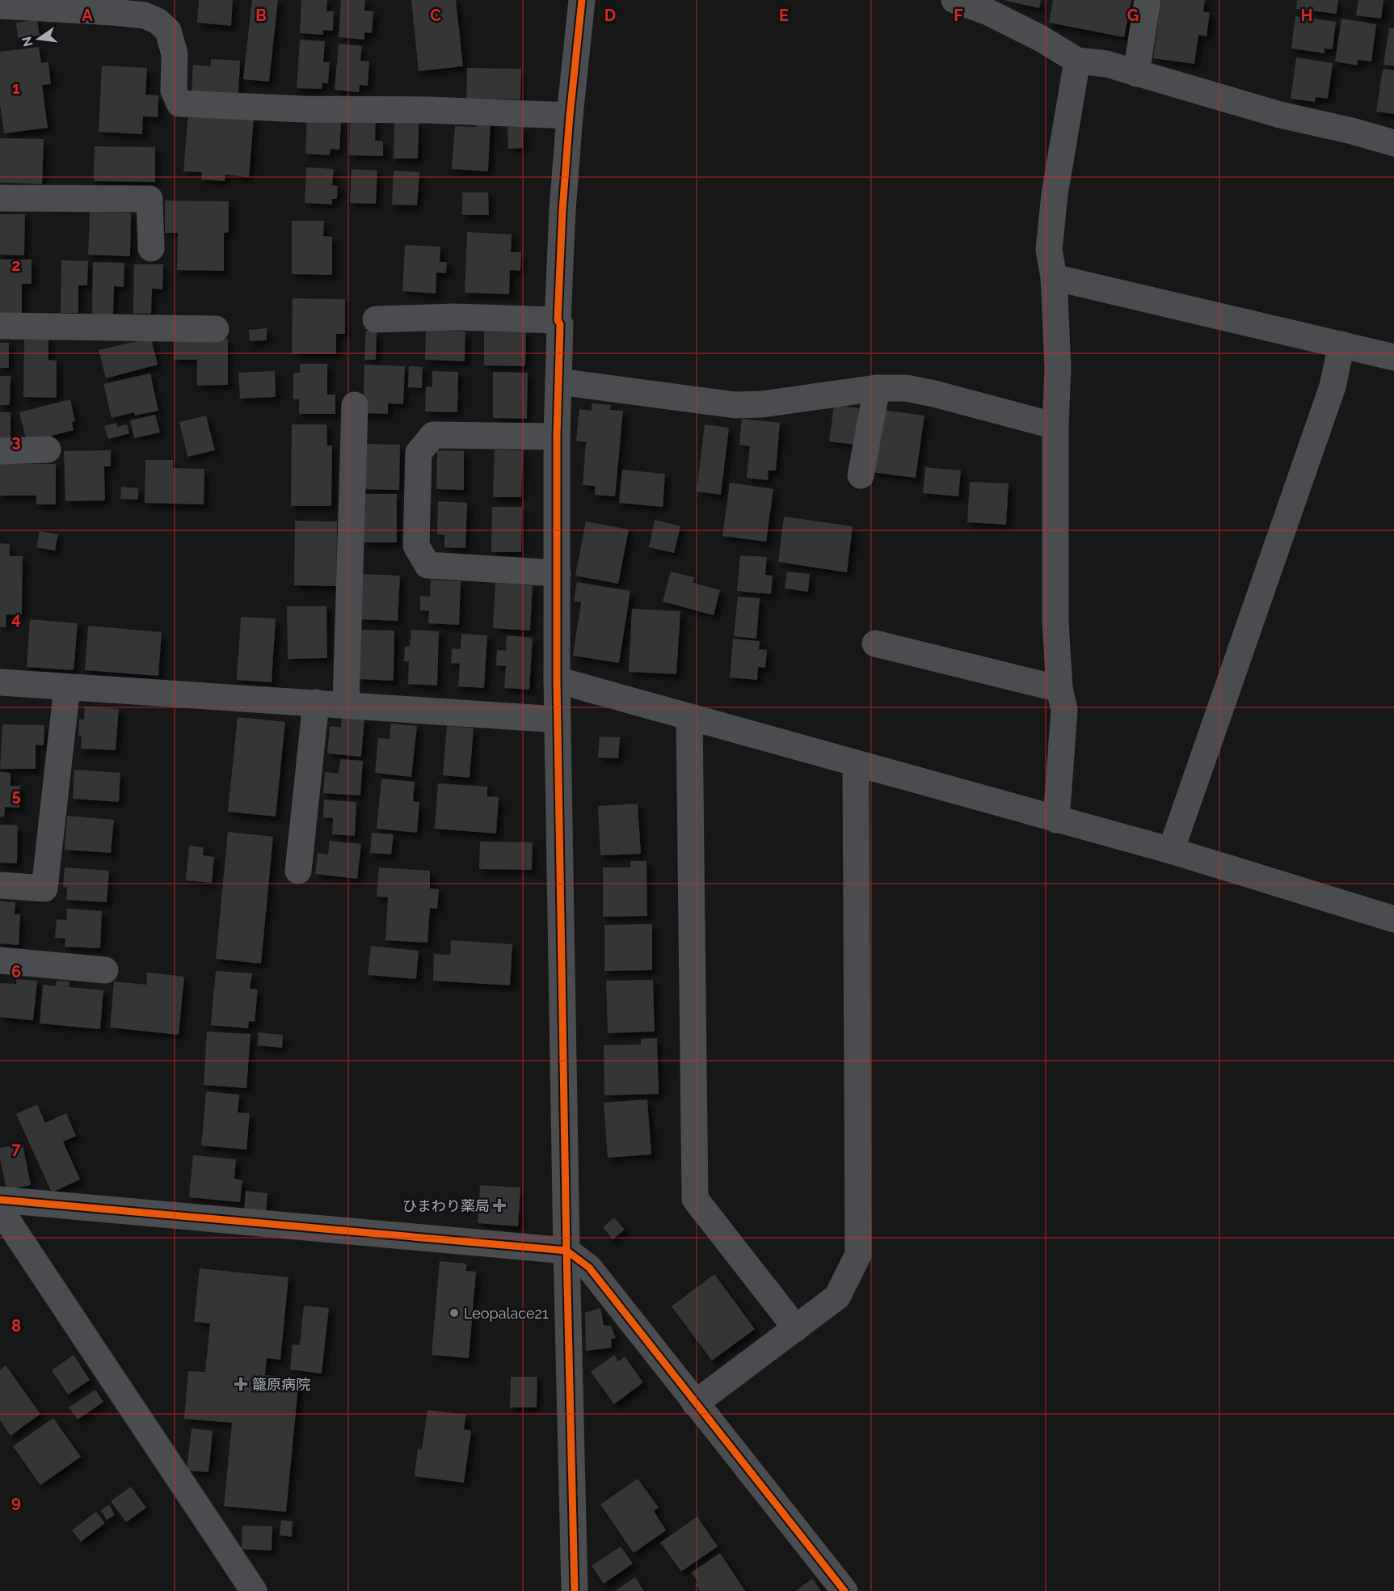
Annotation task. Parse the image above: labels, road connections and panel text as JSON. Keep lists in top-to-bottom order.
{
  "places": {
    "health": ["ひまわり薬局", "籠原病院"],
    "other": ["Leopalace21"]
  },
  "north": "left",
  "grid": {
    "columns": [
      "A",
      "B",
      "C",
      "D",
      "E",
      "F",
      "G",
      "H"
    ],
    "rows": [
      "1",
      "2",
      "3",
      "4",
      "5",
      "6",
      "7",
      "8",
      "9"
    ]
  }
}
